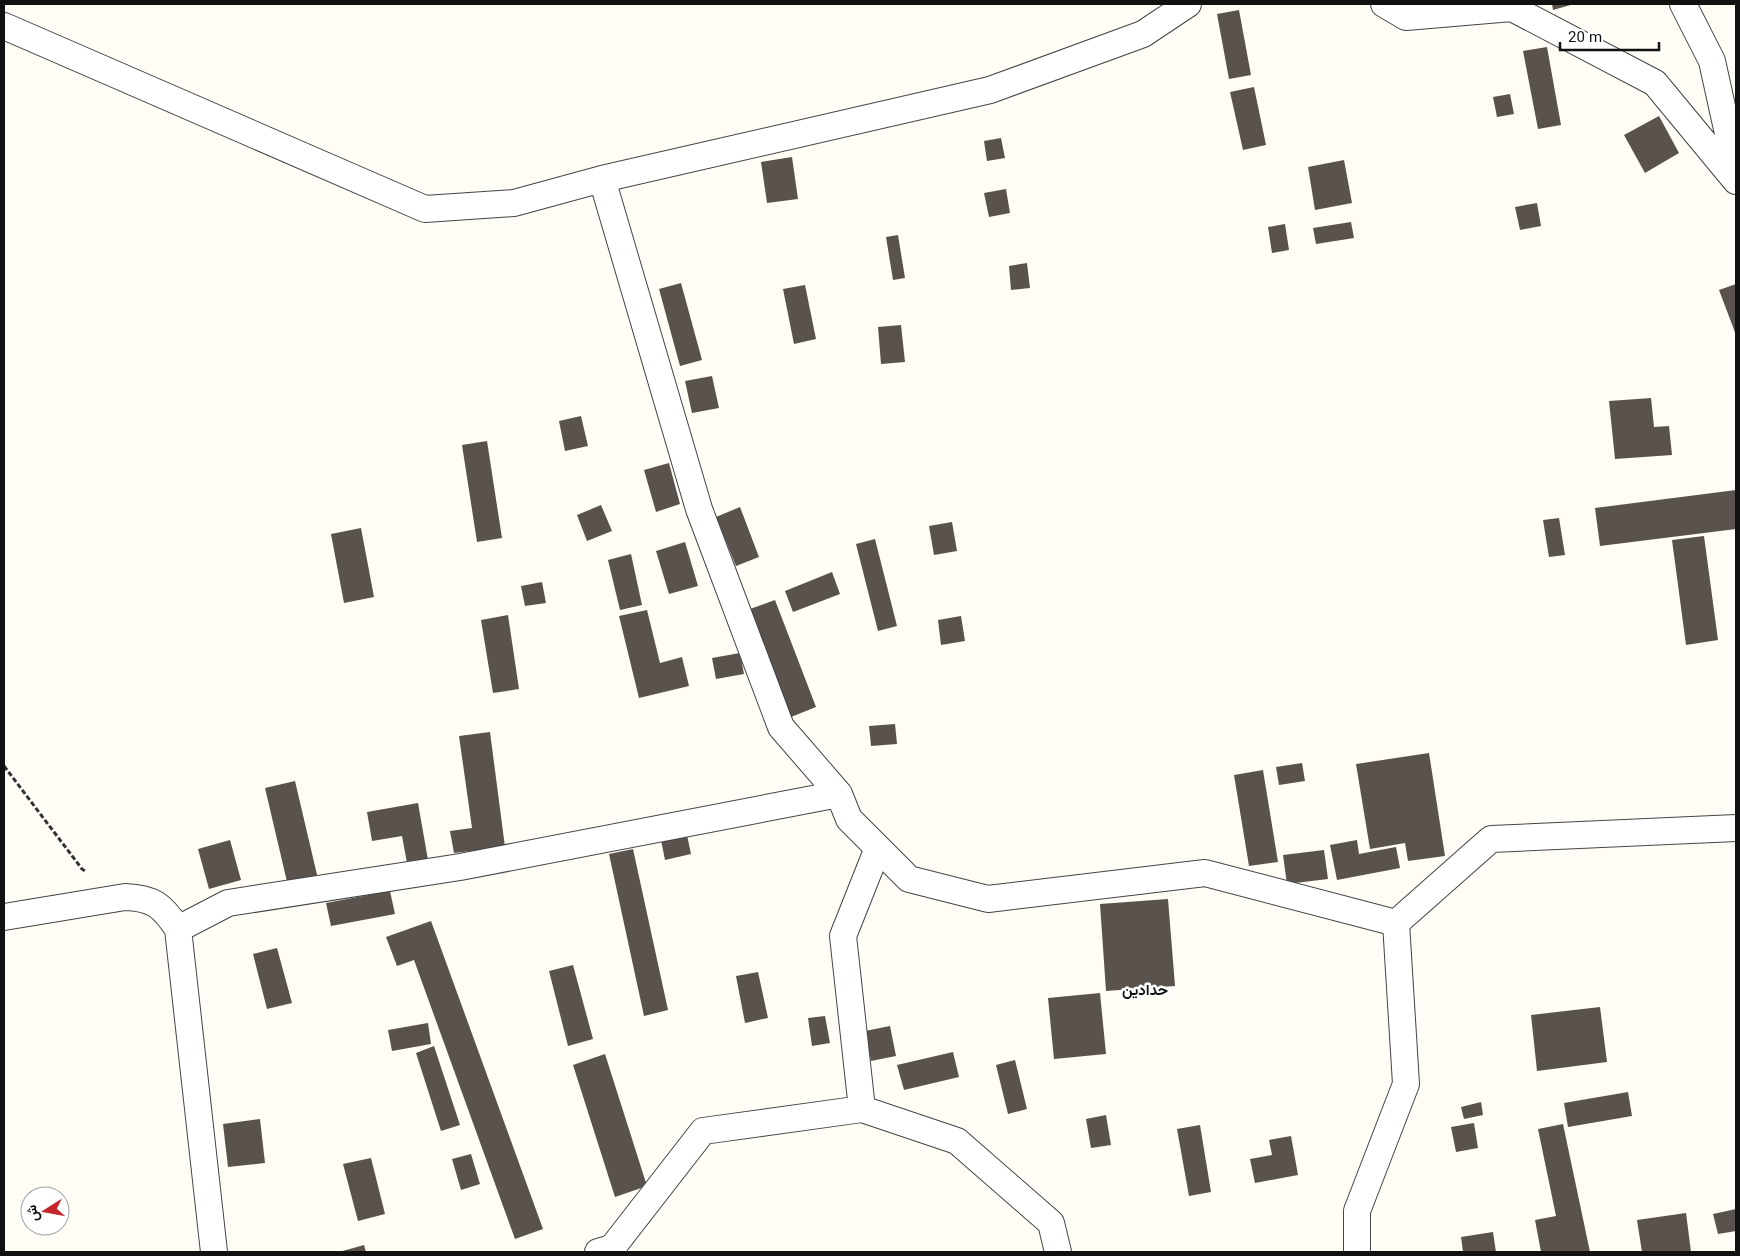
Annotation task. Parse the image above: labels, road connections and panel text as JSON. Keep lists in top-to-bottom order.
{
  "districts": ["حدادين"],
  "scale_bar": "20 m",
  "north": "left"
}
